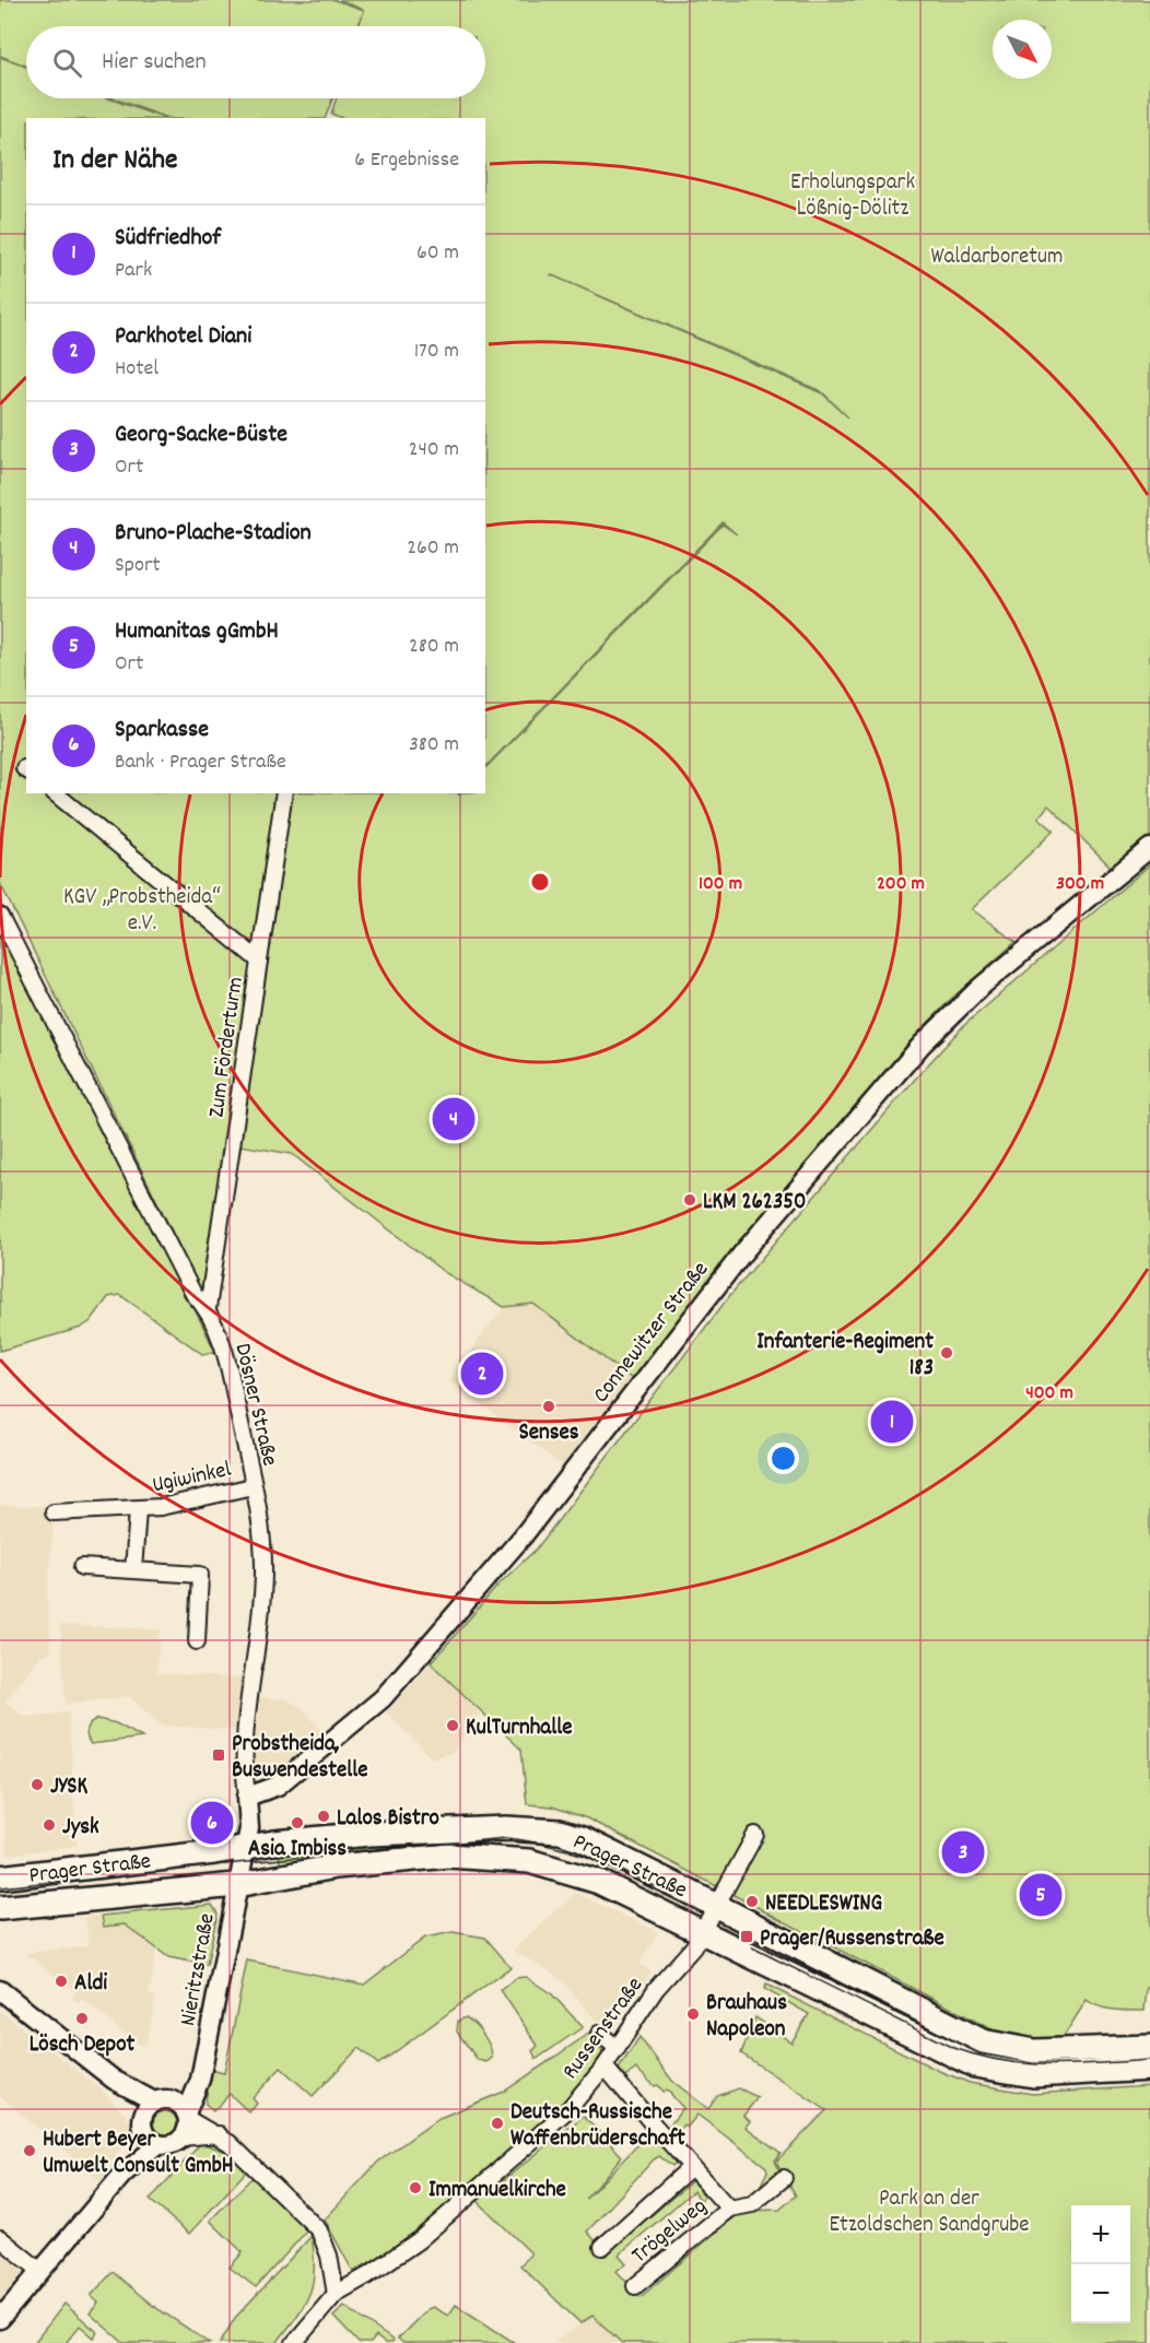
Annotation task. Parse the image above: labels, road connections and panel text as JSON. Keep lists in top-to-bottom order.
{
  "streets": {
    "main road": ["Prager Straße"],
    "street": [
      "Zum Förderturm",
      "Connewitzer Straße",
      "Dösner Straße",
      "Ugiwinkel",
      "Nieritzstraße",
      "Russenstraße",
      "Trögelweg"
    ]
  },
  "crossings": [
    ["Zum Förderturm", "Dösner Straße"],
    ["Connewitzer Straße", "Dösner Straße"],
    ["Dösner Straße", "Ugiwinkel"],
    ["Prager Straße", "Nieritzstraße"],
    ["Prager Straße", "Russenstraße"],
    ["Russenstraße", "Trögelweg"]
  ],
  "parks": [
    "Erholungspark Lößnig-Dölitz",
    "Waldarboretum",
    "KGV „Probstheida“ e.V.",
    "Park an der Etzoldschen Sandgrube"
  ],
  "places": {
    "other": [
      "LKM 262350",
      "Infanterie-Regiment 183",
      "Senses",
      "KulTurnhalle",
      "JYSK",
      "Lalos Bistro",
      "Asia Imbiss",
      "Jysk",
      "NEEDLESWING",
      "Aldi",
      "Brauhaus Napoleon",
      "Lösch Depot",
      "Deutsch-Russische Waffenbrüderschaft",
      "Hubert Beyer Umwelt Consult GmbH",
      "Immanuelkirche"
    ],
    "transit": ["Probstheida, Buswendestelle", "Prager/Russenstraße"]
  },
  "north": "bottom right",
  "page": {
    "search": "Hier suchen",
    "heading": ["In der Nähe", "6 Ergebnisse"],
    "list": [
      {
        "mark": "1",
        "name": "Südfriedhof",
        "note": "Park",
        "value": "60 m"
      },
      {
        "mark": "2",
        "name": "Parkhotel Diani",
        "note": "Hotel",
        "value": "170 m"
      },
      {
        "mark": "3",
        "name": "Georg-Sacke-Büste",
        "note": "Ort",
        "value": "240 m"
      },
      {
        "mark": "4",
        "name": "Bruno-Plache-Stadion",
        "note": "Sport",
        "value": "260 m"
      },
      {
        "mark": "5",
        "name": "Humanitas gGmbH",
        "note": "Ort",
        "value": "280 m"
      },
      {
        "mark": "6",
        "name": "Sparkasse",
        "note": "Bank · Prager Straße",
        "value": "380 m"
      }
    ],
    "pins": [
      "4",
      "2",
      "1",
      "6",
      "3",
      "5"
    ],
    "map_buttons": ["+", "−"]
  },
  "rings": [
    "100 m",
    "200 m",
    "300 m",
    "400 m"
  ]
}
